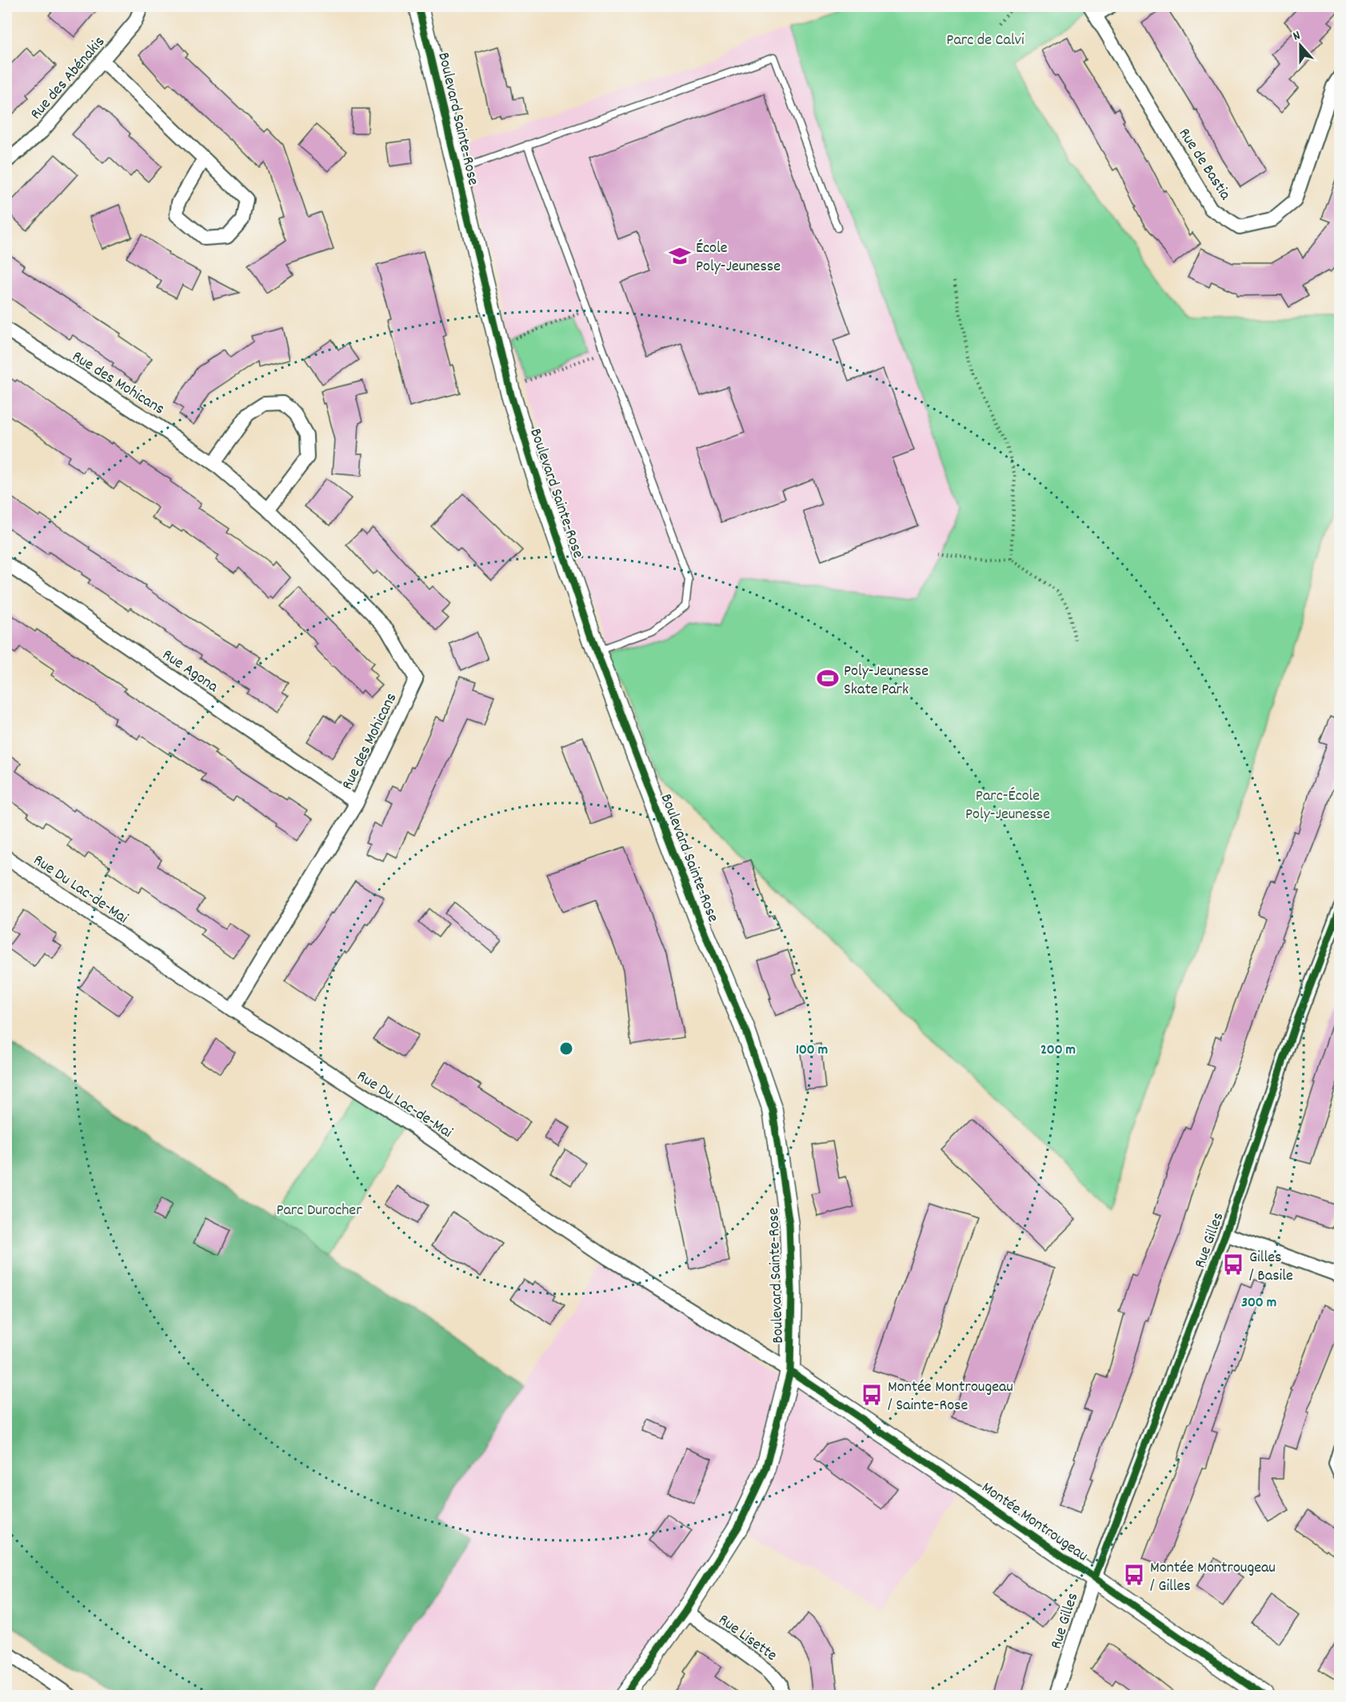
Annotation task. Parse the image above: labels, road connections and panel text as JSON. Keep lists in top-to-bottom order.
{
  "streets": {
    "street": [
      "Rue des Abénakis",
      "Boulevard Sainte-Rose",
      "Rue de Bastia",
      "Rue des Mohicans",
      "Rue Agona",
      "Rue Du Lac-de-Mai",
      "Rue Gilles",
      "Montée Montrougeau",
      "Rue Lisette"
    ]
  },
  "crossings": [
    ["Boulevard Sainte-Rose", "Rue Du Lac-de-Mai"],
    ["Boulevard Sainte-Rose", "Montée Montrougeau"],
    ["Boulevard Sainte-Rose", "Rue Lisette"],
    ["Rue des Mohicans", "Rue Agona"],
    ["Rue des Mohicans", "Rue Du Lac-de-Mai"],
    ["Rue Du Lac-de-Mai", "Montée Montrougeau"],
    ["Rue Gilles", "Montée Montrougeau"]
  ],
  "parks": ["Parc de Calvi", "Parc-École Poly-Jeunesse", "Parc Durocher"],
  "places": {
    "school or university": ["École Poly-Jeunesse"],
    "sports": ["Poly-Jeunesse Skate Park"],
    "bus stop": ["Gilles / Basile", "Montée Montrougeau / Sainte-Rose", "Montée Montrougeau / Gilles"]
  },
  "north": "top",
  "rings": ["100 m", "200 m", "300 m"]
}
